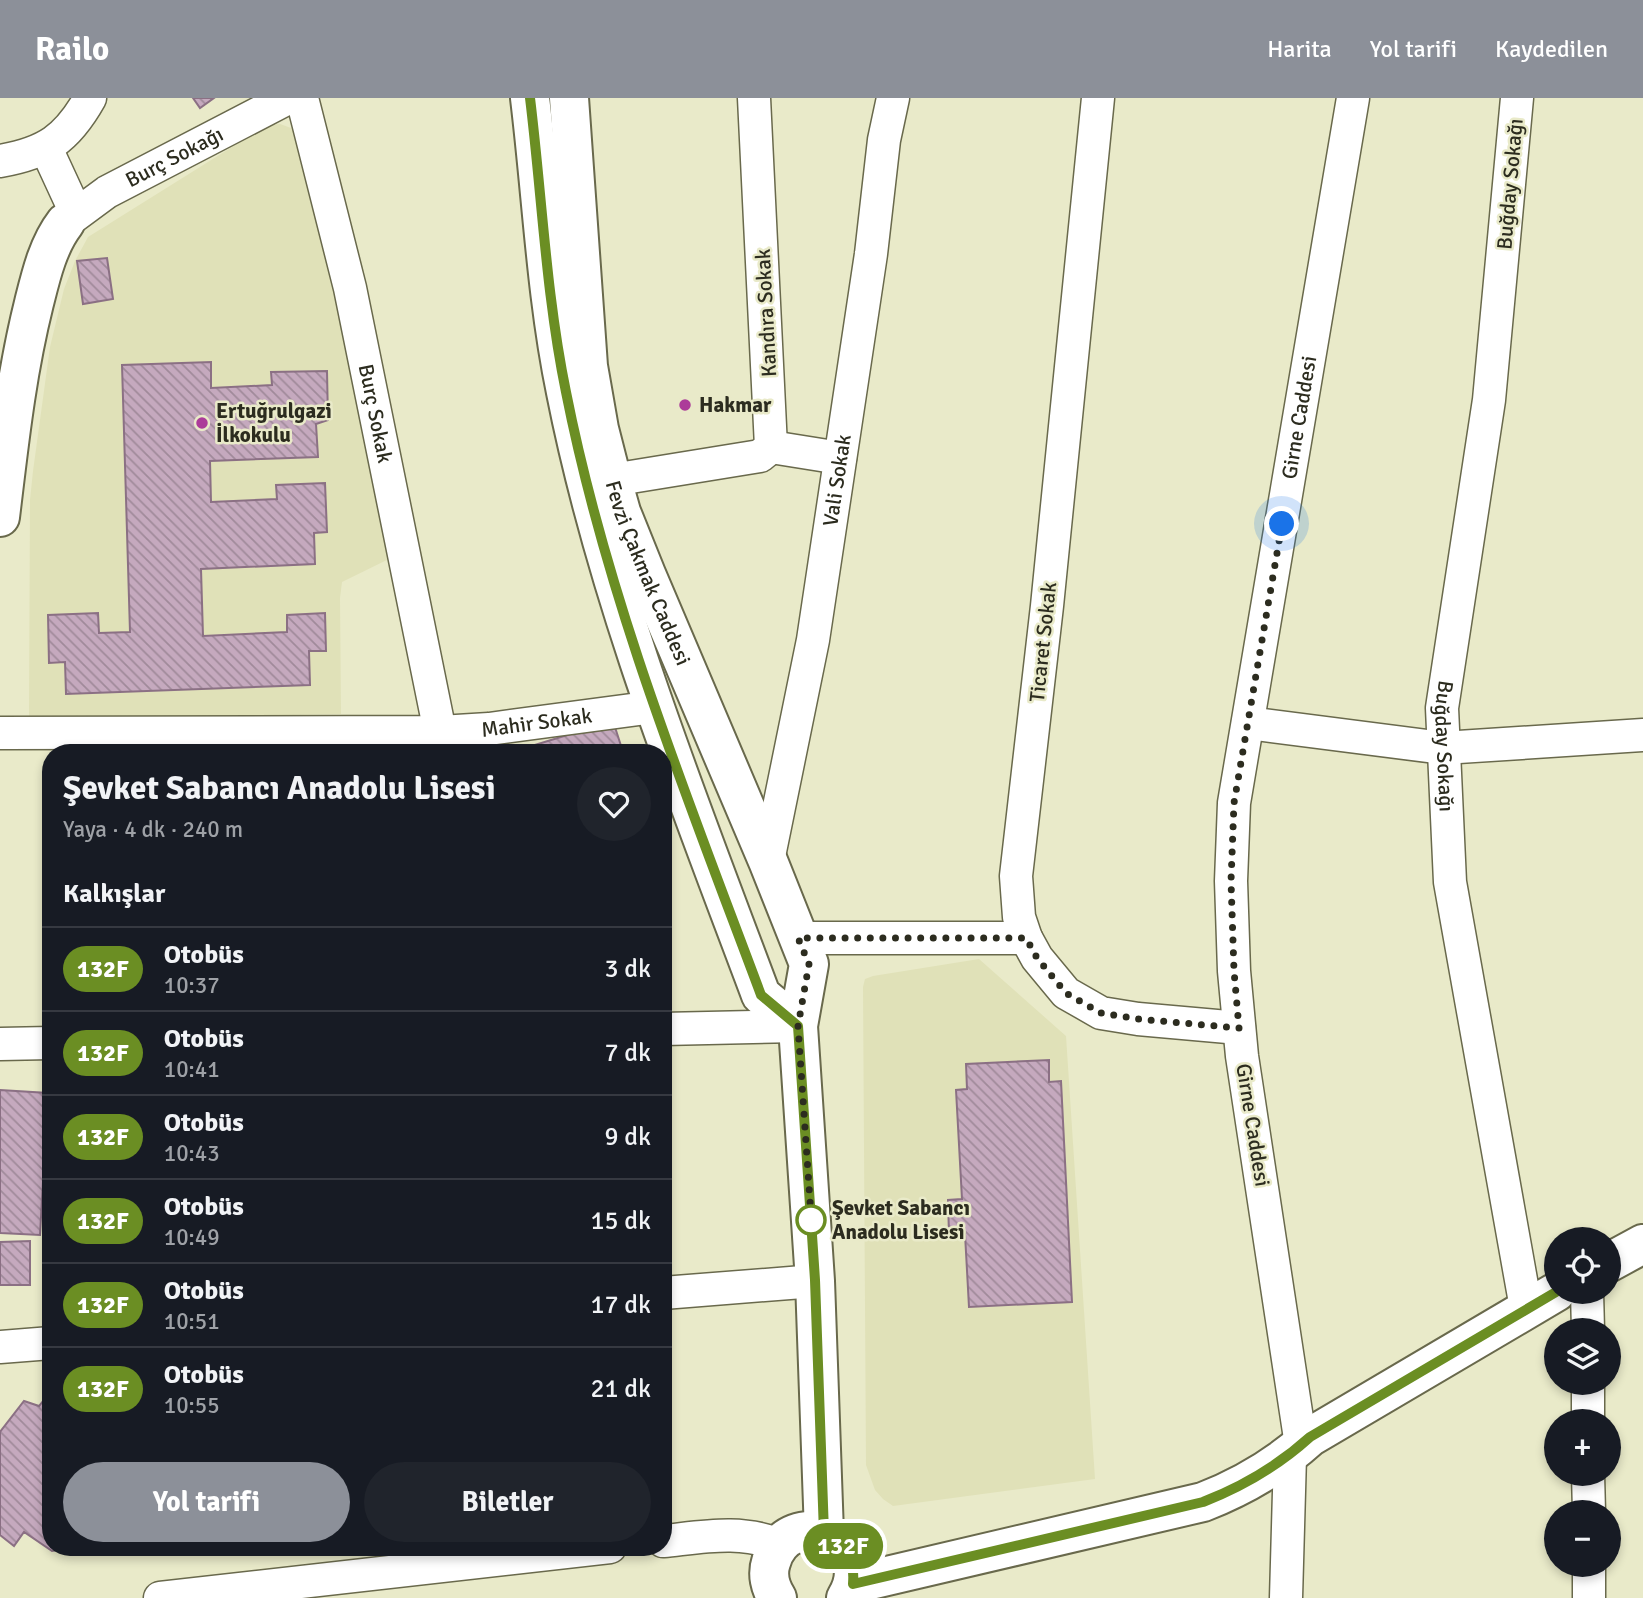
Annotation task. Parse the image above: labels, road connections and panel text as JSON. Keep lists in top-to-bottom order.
{
  "streets": {
    "street": [
      "Burç Sokağı",
      "Buğday Sokağı",
      "Kandıra Sokak",
      "Burç Sokak",
      "Girne Caddesi",
      "Vali Sokak",
      "Fevzi Çakmak Caddesi",
      "Ticaret Sokak",
      "Mahir Sokak"
    ]
  },
  "crossings": [
    ["Burç Sokak", "Mahir Sokak"],
    ["Girne Caddesi", "Ticaret Sokak"],
    ["Vali Sokak", "Fevzi Çakmak Caddesi"],
    ["Fevzi Çakmak Caddesi", "Mahir Sokak"]
  ],
  "places": ["Hakmar", "Ertuğrulgazi İlkokulu", "Şevket Sabancı Anadolu Lisesi"],
  "lines": ["bus line 132F"],
  "page": {
    "header": "Railo",
    "nav": ["Harita", "Yol tarifi", "Kaydedilen"],
    "on_map": "132F",
    "heading": [
      ["Şevket Sabancı Anadolu Lisesi", "Yaya · 4 dk · 240 m"],
      "Kalkışlar"
    ],
    "list": [
      {
        "mark": "132F",
        "name": "Otobüs",
        "note": "10:37",
        "value": "3 dk"
      },
      {
        "mark": "132F",
        "name": "Otobüs",
        "note": "10:41",
        "value": "7 dk"
      },
      {
        "mark": "132F",
        "name": "Otobüs",
        "note": "10:43",
        "value": "9 dk"
      },
      {
        "mark": "132F",
        "name": "Otobüs",
        "note": "10:49",
        "value": "15 dk"
      },
      {
        "mark": "132F",
        "name": "Otobüs",
        "note": "10:51",
        "value": "17 dk"
      },
      {
        "mark": "132F",
        "name": "Otobüs",
        "note": "10:55",
        "value": "21 dk"
      }
    ],
    "map_buttons": ["+", "−"],
    "buttons": ["Yol tarifi", "Biletler"]
  }
}
